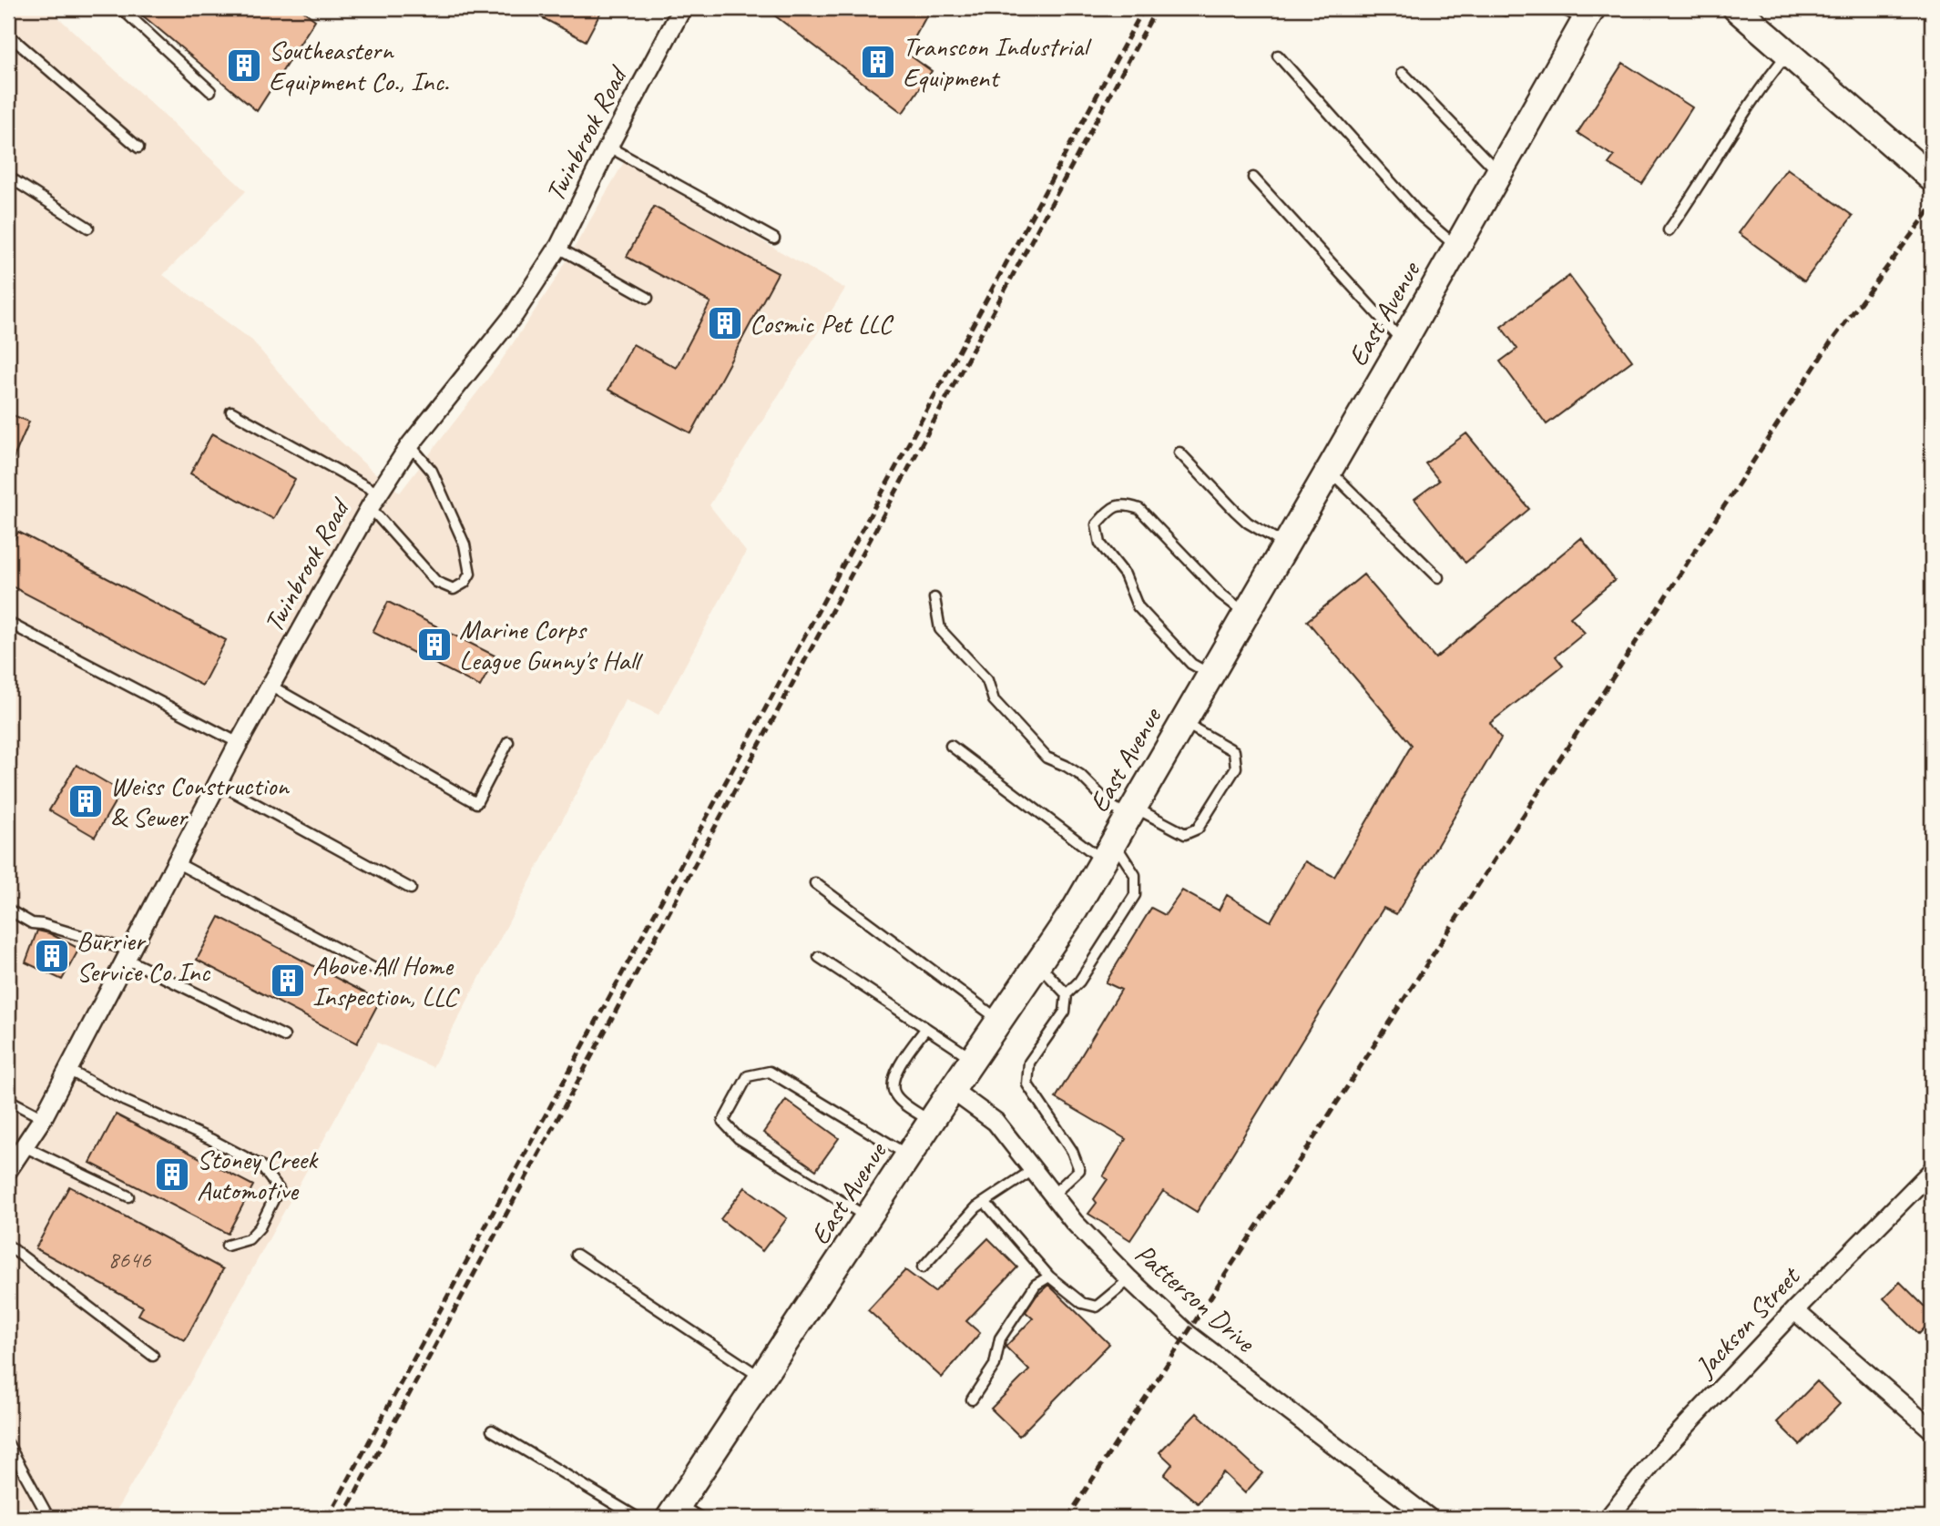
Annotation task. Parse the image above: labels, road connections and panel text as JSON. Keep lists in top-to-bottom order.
{
  "streets": {
    "street": [
      "Twinbrook Road",
      "East Avenue",
      "Patterson Drive",
      "Jackson Street"
    ]
  },
  "crossings": [
    ["East Avenue", "Patterson Drive"]
  ],
  "places": {
    "building": [
      "Transcon Industrial Equipment",
      "Southeastern Equipment Co., Inc.",
      "Cosmic Pet LLC",
      "Marine Corps League Gunny's Hall",
      "Weiss Construction & Sewer",
      "Burrier Service Co Inc",
      "Above All Home Inspection, LLC",
      "Stoney Creek Automotive"
    ]
  },
  "house_numbers": ["8646"]
}
